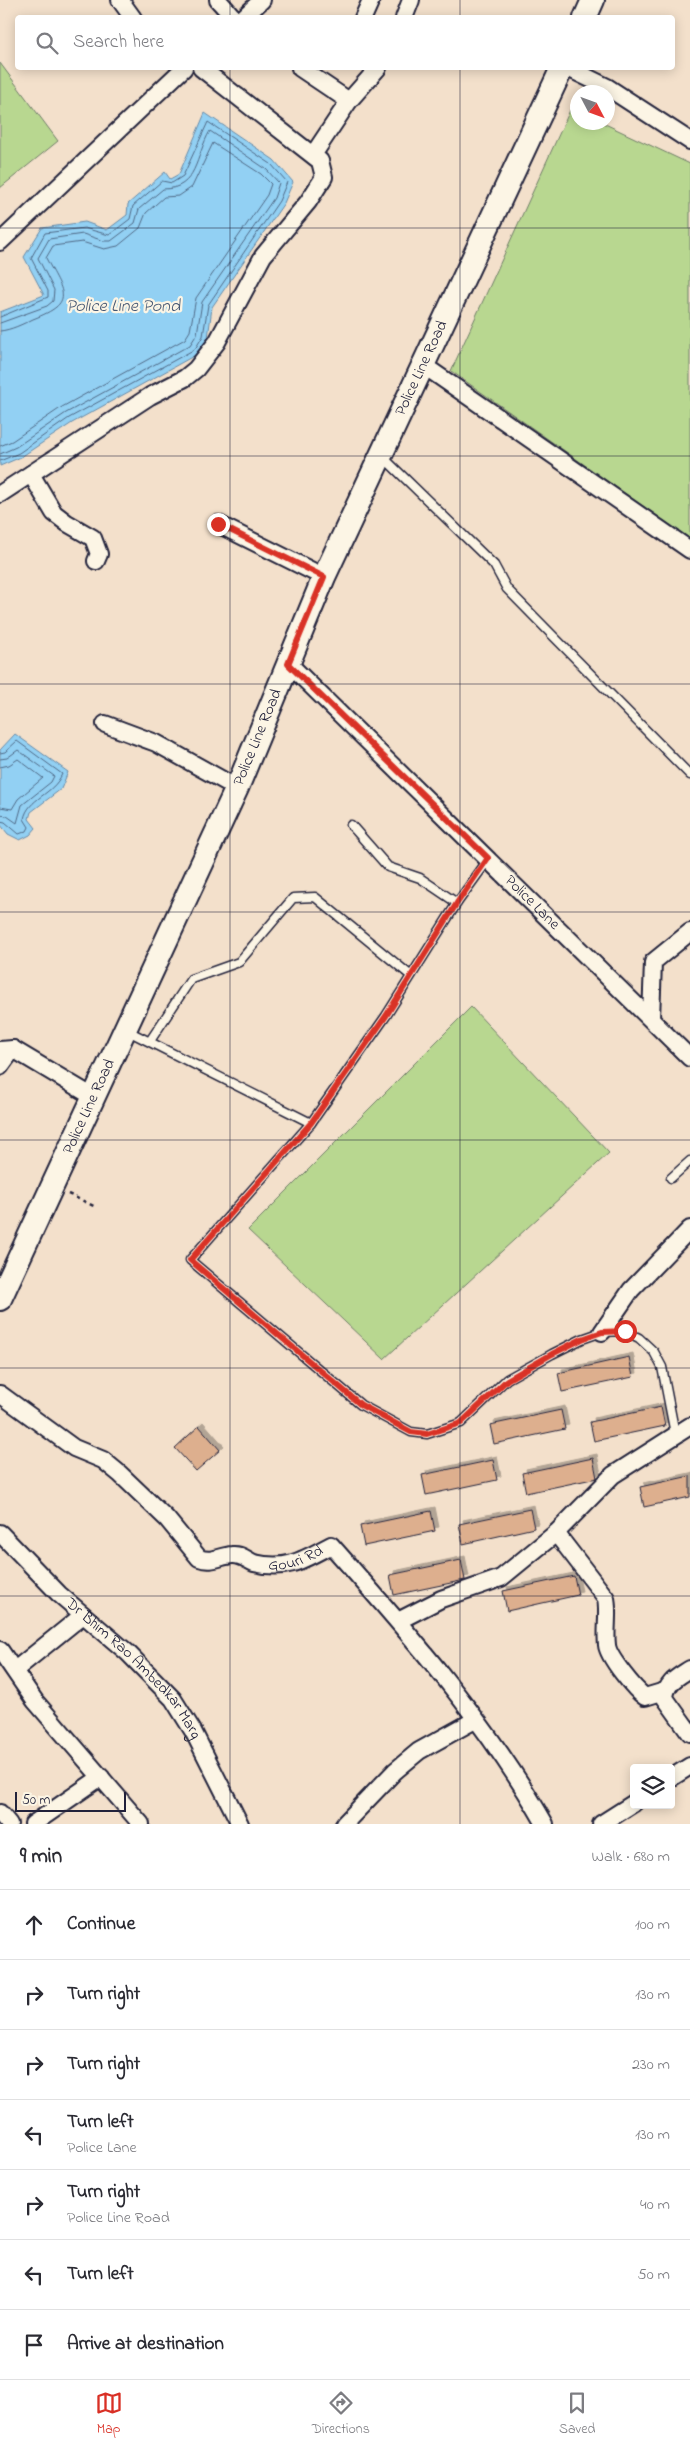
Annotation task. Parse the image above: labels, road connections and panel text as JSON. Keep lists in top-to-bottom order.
{
  "streets": {
    "street": [
      "Police Line Road",
      "Police Lane",
      "Gouri Rd",
      "Dr Bhim Rao Ambedkar Marg"
    ]
  },
  "crossings": [
    ["Police Line Road", "Police Lane"]
  ],
  "water": ["Police Line Pond"],
  "scale_bar": "50 m",
  "north": "bottom right",
  "page": {
    "search": "Search here",
    "scale": "50 m",
    "heading": ["9 min", "Walk · 680 m"],
    "list": [
      ["Continue", "100 m"],
      ["Turn right", "130 m"],
      ["Turn right", "230 m"],
      ["Turn left", "Police Lane", "130 m"],
      ["Turn right", "Police Line Road", "40 m"],
      ["Turn left", "50 m"],
      "Arrive at destination"
    ],
    "nav": ["Map", "Directions", "Saved"]
  }
}
